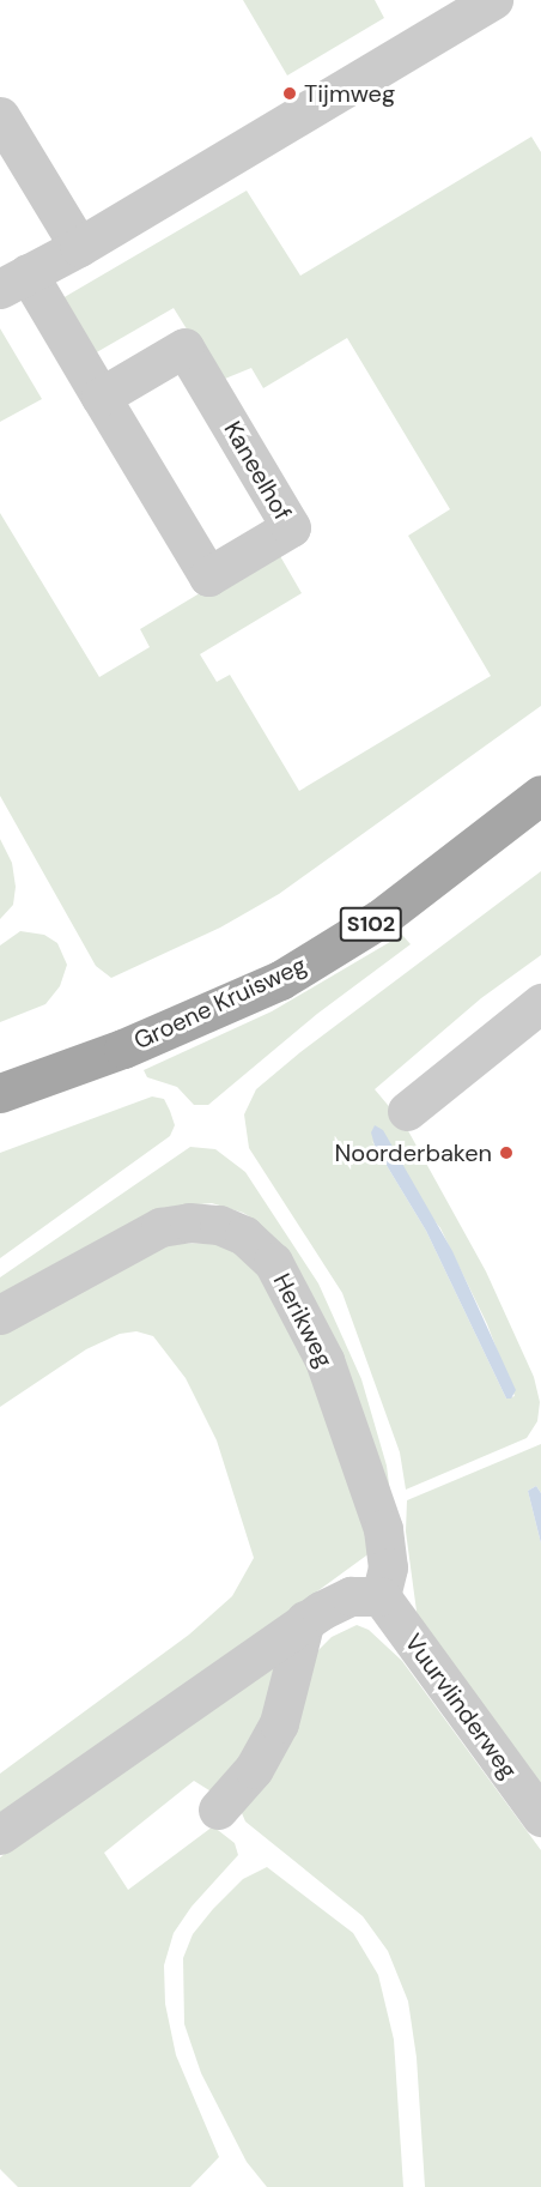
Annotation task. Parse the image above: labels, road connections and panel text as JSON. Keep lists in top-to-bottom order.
{
  "streets": {
    "main road": ["S102", "Groene Kruisweg"],
    "street": ["Kaneelhof", "Herikweg", "Vuurvlinderweg"]
  },
  "crossings": [
    ["Herikweg", "Vuurvlinderweg"]
  ],
  "places": ["Tijmweg", "Noorderbaken"]
}
